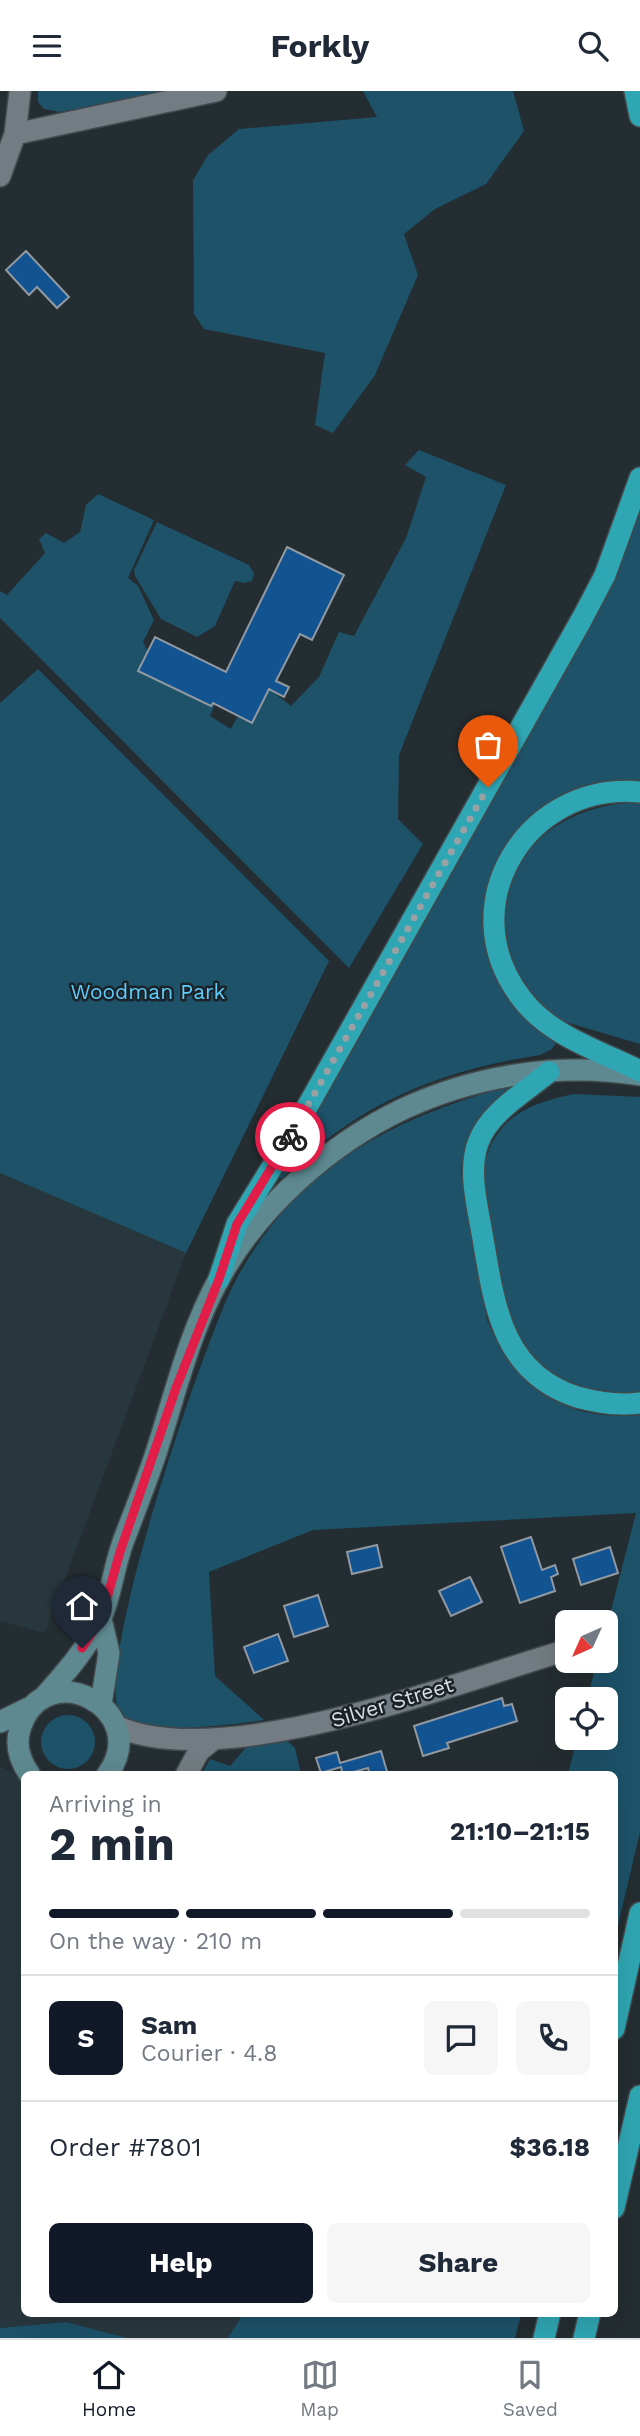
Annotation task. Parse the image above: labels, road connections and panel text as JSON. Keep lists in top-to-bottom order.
{
  "streets": {
    "street": ["Silver Street"]
  },
  "parks": ["Woodman Park"],
  "north": "bottom left",
  "page": {
    "header": "Forkly",
    "heading": ["2 min", "Arriving in", "21:10–21:15"],
    "panel": [
      "Sam",
      "Courier · 4.8",
      "Order #7801",
      "$36.18"
    ],
    "bar": "On the way · 210 m",
    "round": "S",
    "buttons": ["Help", "Share"],
    "tabs": ["Home", "Map", "Saved"]
  }
}
